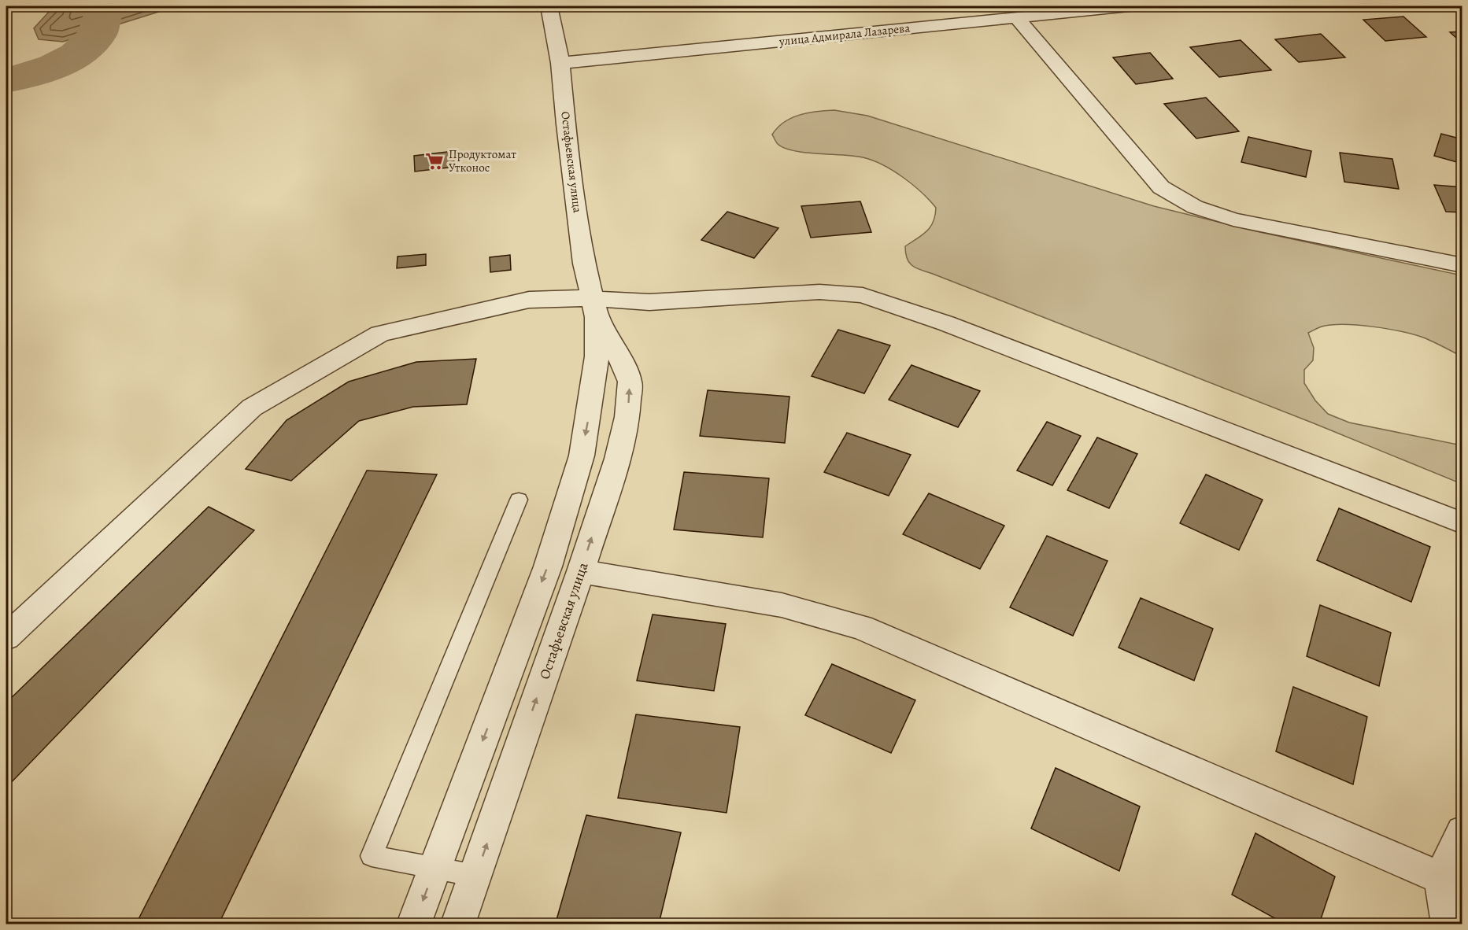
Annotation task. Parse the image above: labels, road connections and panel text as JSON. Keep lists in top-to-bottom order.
{
  "streets": {
    "street": ["улица Адмирала Лазарева", "Остафьевская улица"]
  },
  "crossings": [
    ["улица Адмирала Лазарева", "Остафьевская улица"]
  ],
  "places": {
    "supermarket": ["Продуктомат Утконос"]
  }
}
